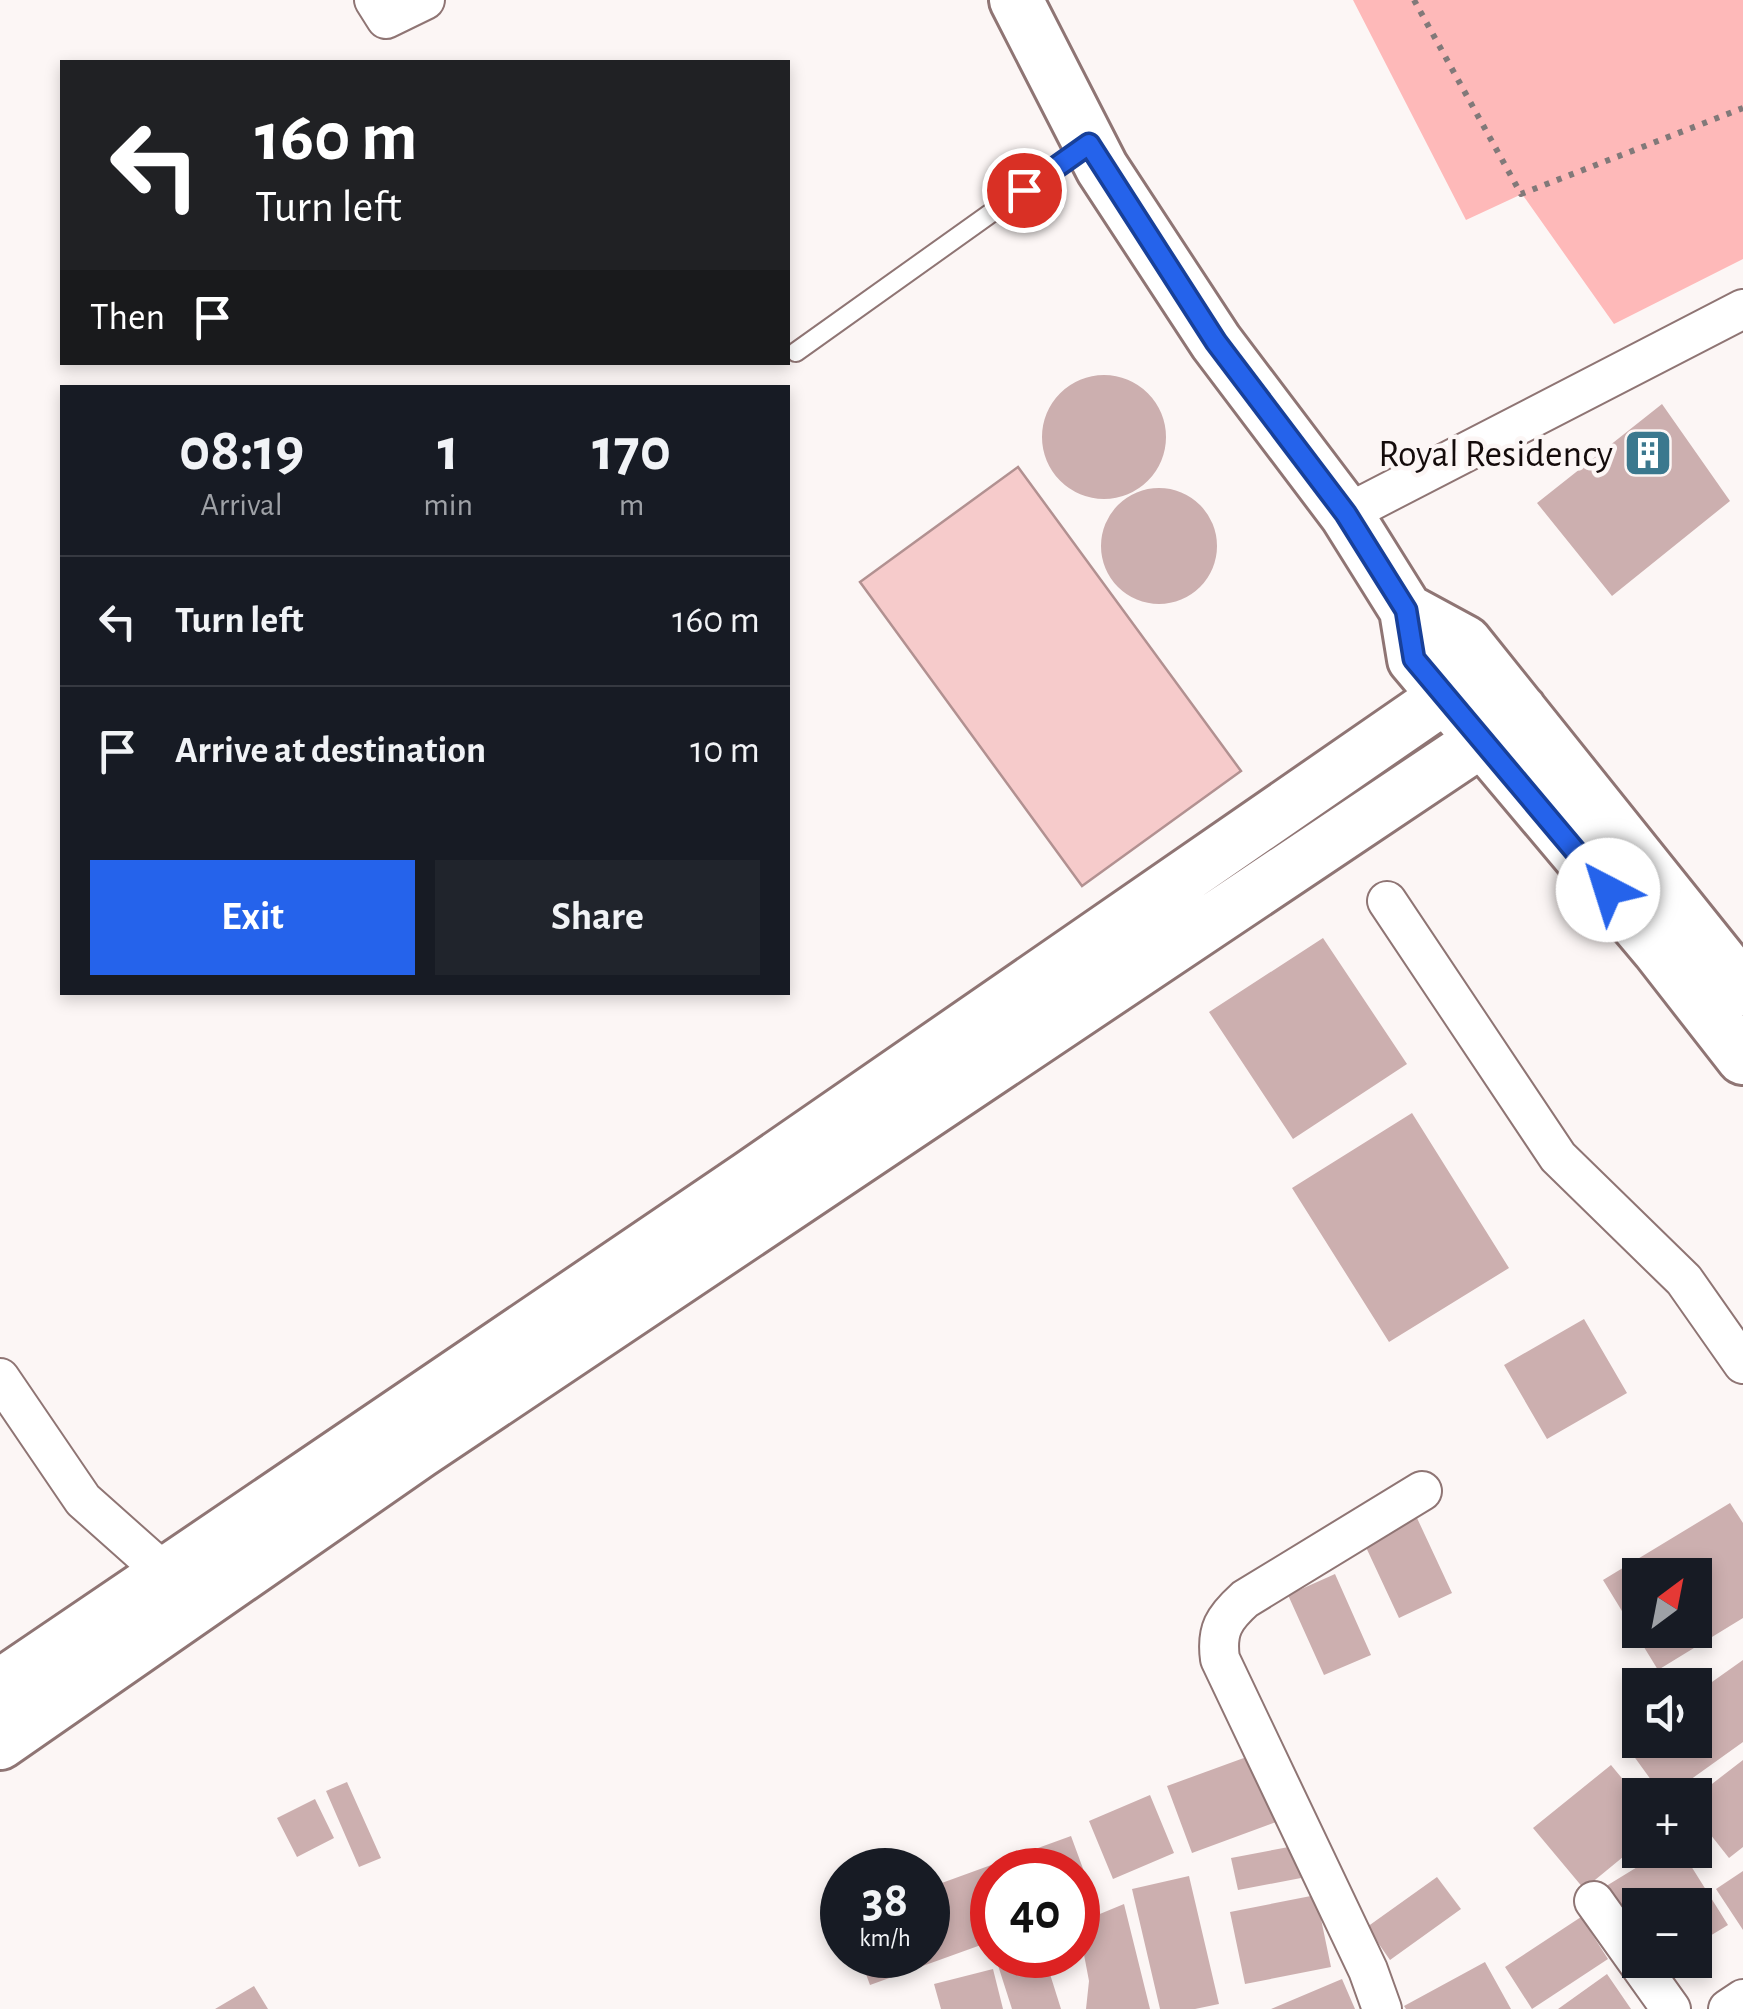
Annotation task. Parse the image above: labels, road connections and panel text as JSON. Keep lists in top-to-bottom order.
{
  "places": {
    "building": ["Royal Residency"]
  },
  "north": "top right",
  "page": {
    "turn": ["160 m", "Turn left"],
    "then": "Then",
    "eta": [
      "08:19",
      "Arrival",
      "1",
      "min",
      "170",
      "m"
    ],
    "list": [
      {
        "name": "Turn left",
        "value": "160 m"
      },
      {
        "name": "Arrive at destination",
        "value": "10 m"
      }
    ],
    "buttons": ["Exit", "Share"],
    "map_buttons": ["+", "−"],
    "speed": "38 km/h",
    "limit": "40"
  }
}
